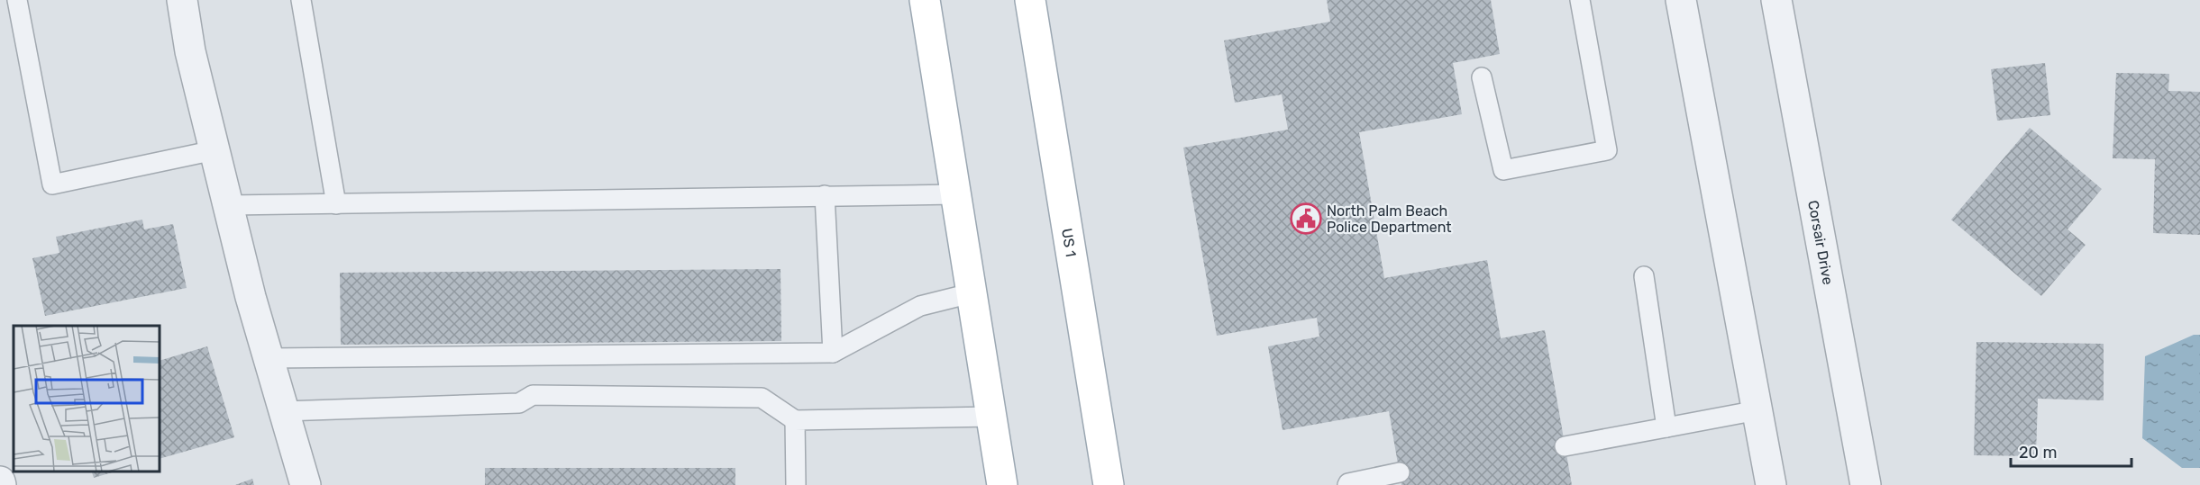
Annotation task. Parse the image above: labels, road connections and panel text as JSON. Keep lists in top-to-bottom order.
{
  "streets": {
    "main road": ["US 1"],
    "street": ["Corsair Drive"]
  },
  "places": {
    "public building": ["North Palm Beach Police Department"]
  },
  "scale_bar": "20 m"
}
